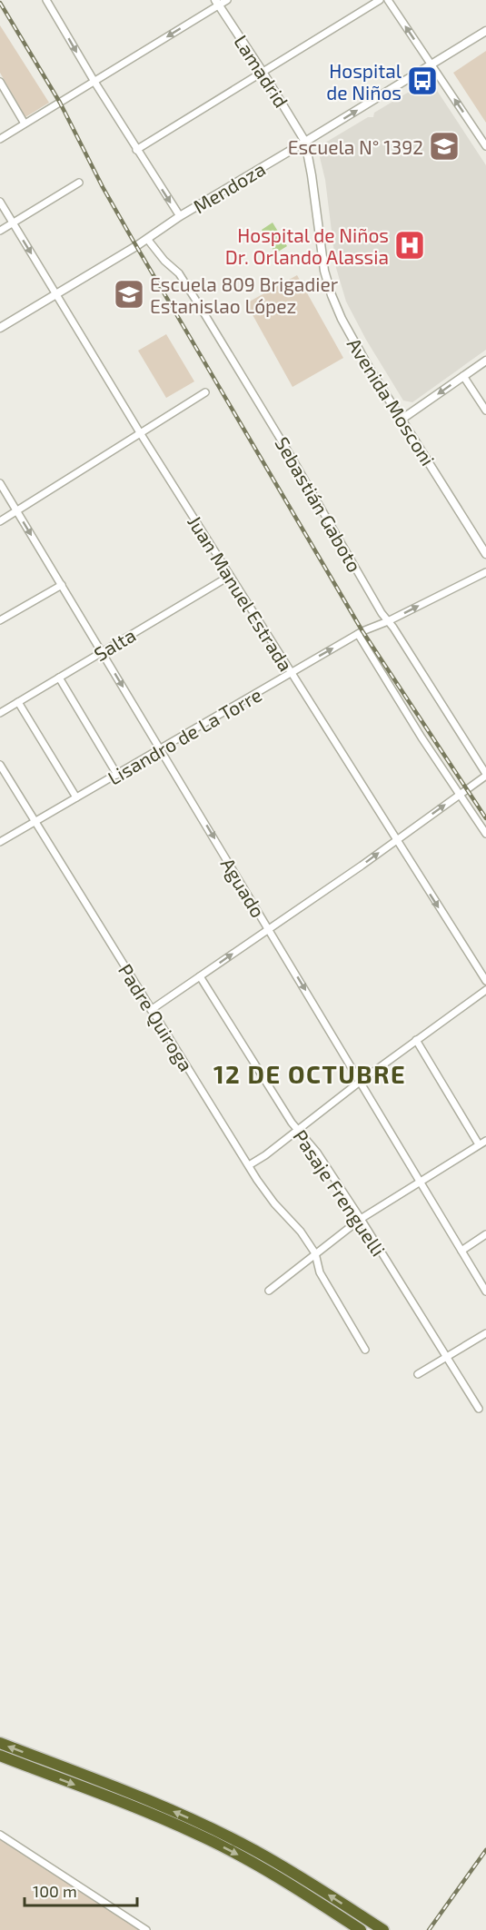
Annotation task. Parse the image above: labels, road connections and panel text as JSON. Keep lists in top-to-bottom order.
{
  "streets": {
    "street": [
      "Lamadrid",
      "Mendoza",
      "Avenida Mosconi",
      "Sebastián Gaboto",
      "Juan Manuel Estrada",
      "Salta",
      "Lisandro de La Torre",
      "Aguado",
      "Padre Quiroga",
      "Pasaje Frenguelli"
    ]
  },
  "crossings": [
    ["Lamadrid", "Mendoza"],
    ["Lamadrid", "Avenida Mosconi"],
    ["Mendoza", "Avenida Mosconi"],
    ["Mendoza", "Sebastián Gaboto"],
    ["Mendoza", "Juan Manuel Estrada"],
    ["Sebastián Gaboto", "Lisandro de La Torre"],
    ["Juan Manuel Estrada", "Salta"],
    ["Juan Manuel Estrada", "Lisandro de La Torre"],
    ["Salta", "Aguado"],
    ["Lisandro de La Torre", "Aguado"],
    ["Lisandro de La Torre", "Padre Quiroga"]
  ],
  "one_way": ["Aguado"],
  "districts": ["12 DE OCTUBRE"],
  "places": {
    "bus stop": ["Hospital de Niños"],
    "school or university": ["Escuela N° 1392", "Escuela 809 Brigadier Estanislao López"],
    "hospital": ["Hospital de Niños Dr. Orlando Alassia"]
  },
  "scale_bar": "100 m"
}
